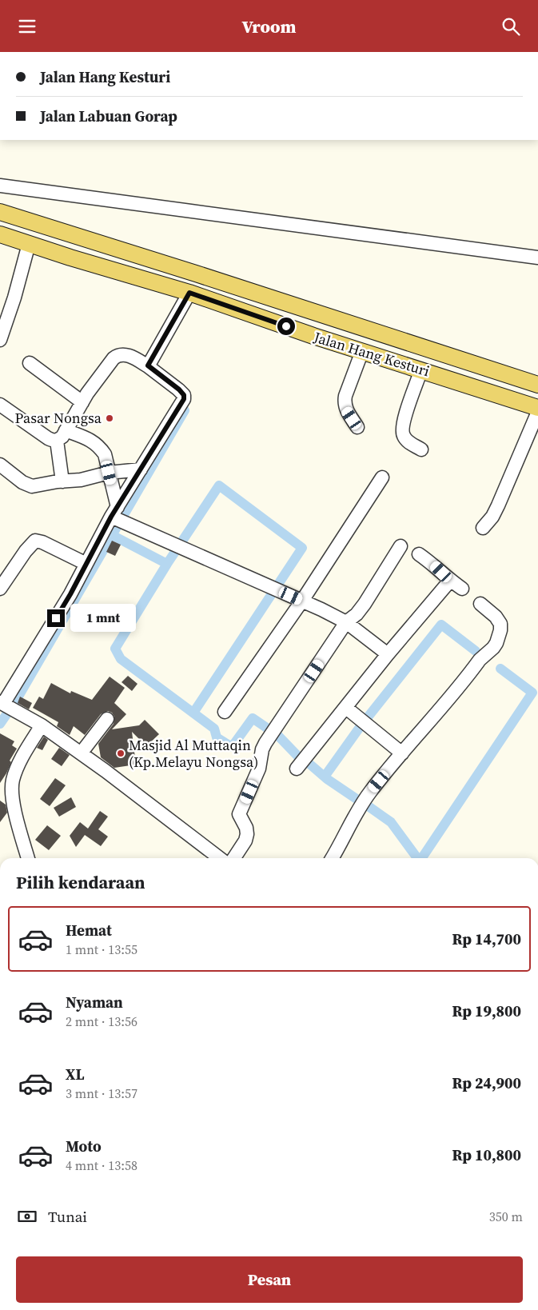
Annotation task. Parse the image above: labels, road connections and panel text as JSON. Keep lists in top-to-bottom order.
{
  "streets": {
    "main road": ["Jalan Hang Kesturi"]
  },
  "places": ["Pasar Nongsa", "Masjid Al Muttaqin (Kp.Melayu Nongsa)"],
  "page": {
    "header": "Vroom",
    "banner": ["Jalan Hang Kesturi", "Jalan Labuan Gorap"],
    "bubble": "1 mnt",
    "heading": "Pilih kendaraan",
    "list": [
      {
        "name": "Hemat",
        "note": "1 mnt · 13:55",
        "value": "Rp 14,700"
      },
      {
        "name": "Nyaman",
        "note": "2 mnt · 13:56",
        "value": "Rp 19,800"
      },
      {
        "name": "XL",
        "note": "3 mnt · 13:57",
        "value": "Rp 24,900"
      },
      {
        "name": "Moto",
        "note": "4 mnt · 13:58",
        "value": "Rp 10,800"
      }
    ],
    "pay": ["Tunai", "350 m"],
    "buttons": "Pesan"
  }
}
